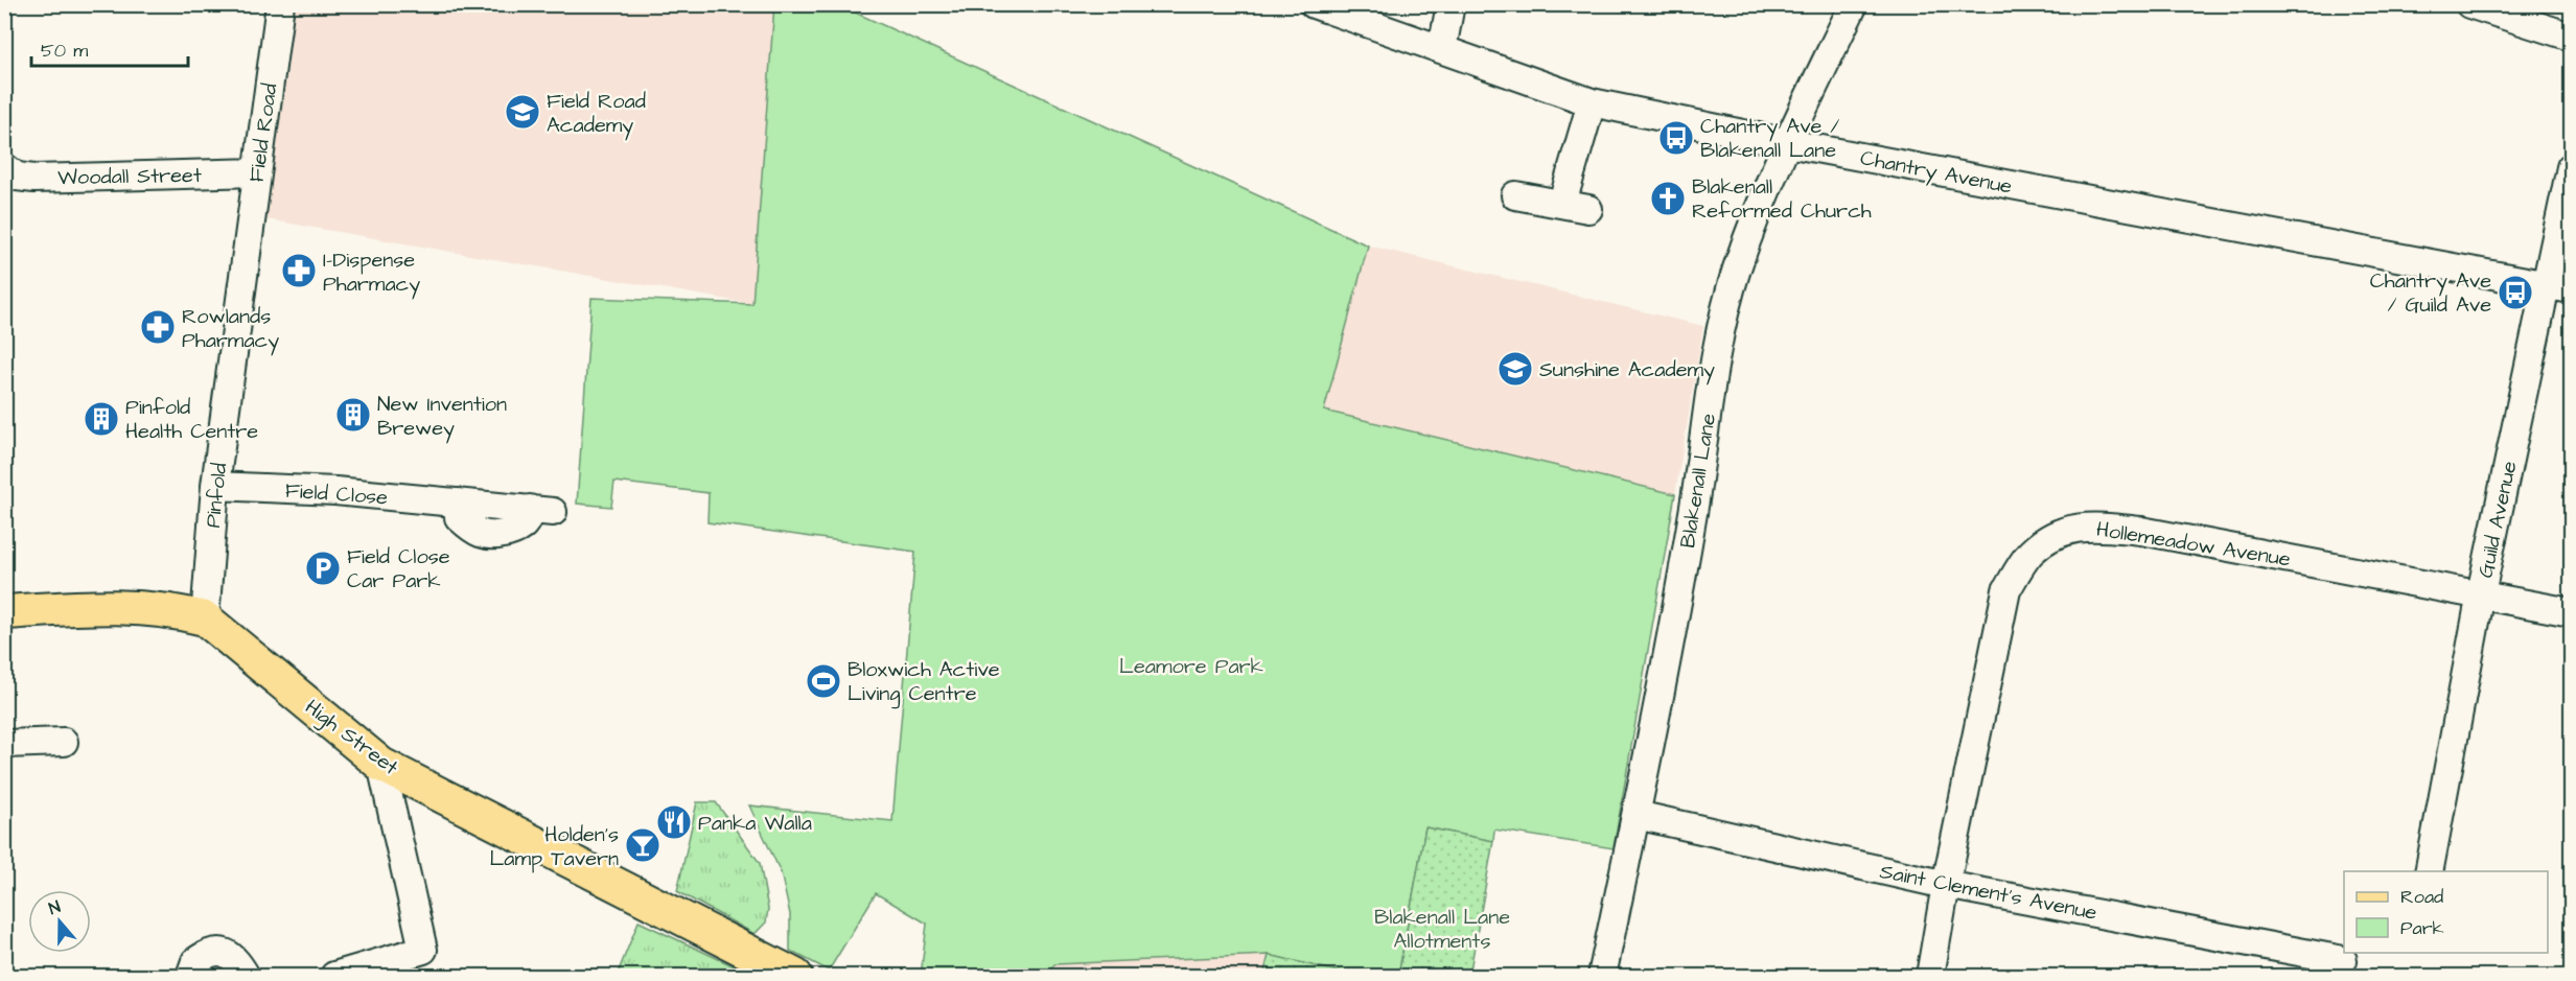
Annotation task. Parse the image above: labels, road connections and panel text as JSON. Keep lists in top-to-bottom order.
{
  "streets": {
    "main road": ["High Street"],
    "street": [
      "Field Road",
      "Chantry Avenue",
      "Woodall Street",
      "Blakenall Lane",
      "Field Close",
      "Pinfold",
      "Guild Avenue",
      "Hollemeadow Avenue",
      "Saint Clement's Avenue"
    ]
  },
  "crossings": [
    ["Field Road", "Woodall Street"],
    ["Field Road", "Pinfold"],
    ["Chantry Avenue", "Blakenall Lane"],
    ["Chantry Avenue", "Guild Avenue"],
    ["Blakenall Lane", "Saint Clement's Avenue"],
    ["Field Close", "Pinfold"],
    ["Pinfold", "High Street"],
    ["Guild Avenue", "Hollemeadow Avenue"],
    ["Hollemeadow Avenue", "Saint Clement's Avenue"]
  ],
  "parks": ["Leamore Park", "Blakenall Lane Allotments"],
  "places": {
    "school or university": ["Field Road Academy", "Sunshine Academy"],
    "bus stop": ["Chantry Ave / Blakenall Lane", "Chantry Ave / Guild Ave"],
    "church": ["Blakenall Reformed Church"],
    "pharmacy": ["I-Dispense Pharmacy", "Rowlands Pharmacy"],
    "building": ["New Invention Brewey", "Pinfold Health Centre"],
    "parking": ["Field Close Car Park"],
    "sports": ["Bloxwich Active Living Centre"],
    "restaurant": ["Panka Walla"],
    "bar": ["Holden's Lamp Tavern"]
  },
  "legend": ["Road", "Park"],
  "scale_bar": "50 m",
  "north": "top"
}
